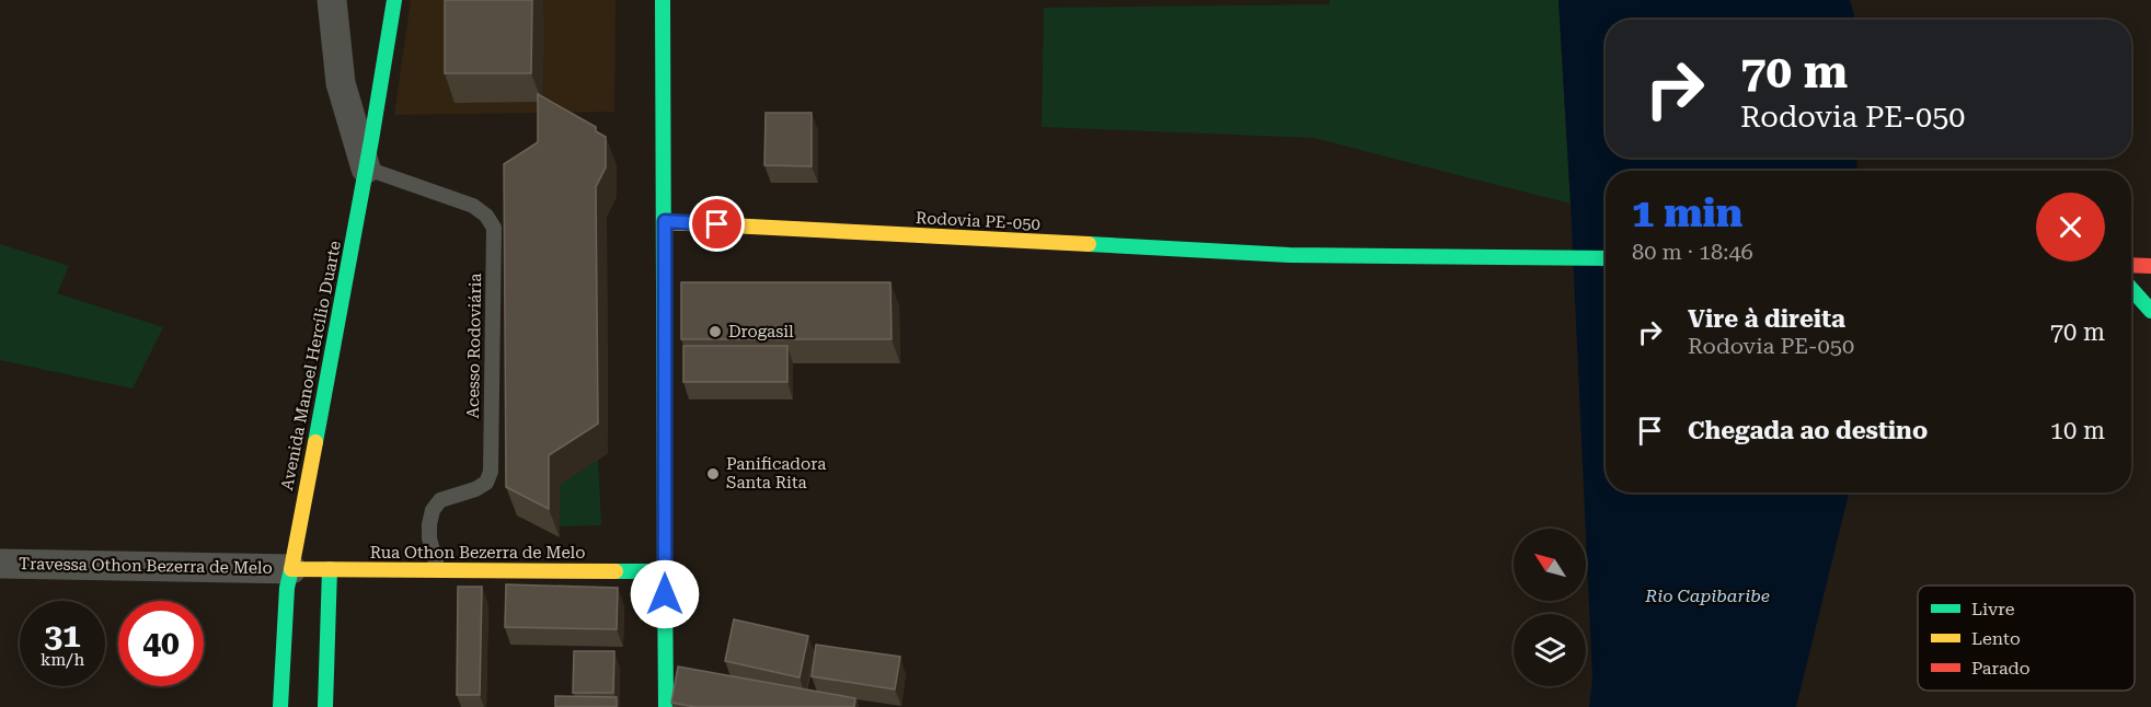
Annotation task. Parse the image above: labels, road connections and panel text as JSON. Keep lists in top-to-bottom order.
{
  "streets": {
    "main road": ["Rodovia PE-050", "Avenida Manoel Hercílio Duarte", "Rua Othon Bezerra de Melo"],
    "street": ["Travessa Othon Bezerra de Melo"],
    "lane": ["Acesso Rodoviária"]
  },
  "crossings": [
    ["Acesso Rodoviária", "Avenida Manoel Hercílio Duarte"],
    ["Acesso Rodoviária", "Rua Othon Bezerra de Melo"],
    ["Avenida Manoel Hercílio Duarte", "Rua Othon Bezerra de Melo"],
    ["Avenida Manoel Hercílio Duarte", "Travessa Othon Bezerra de Melo"],
    ["Rua Othon Bezerra de Melo", "Travessa Othon Bezerra de Melo"]
  ],
  "water": ["Rio Capibaribe"],
  "places": ["Drogasil", "Panificadora Santa Rita"],
  "legend": ["Livre", "Lento", "Parado"],
  "north": "top left",
  "page": {
    "turn": ["70 m", "Rodovia PE-050"],
    "heading": ["1 min", "80 m · 18:46"],
    "list": [
      {
        "name": "Vire à direita",
        "note": "Rodovia PE-050",
        "value": "70 m"
      },
      {
        "name": "Chegada ao destino",
        "value": "10 m"
      }
    ],
    "speed": "31 km/h",
    "limit": "40"
  }
}
